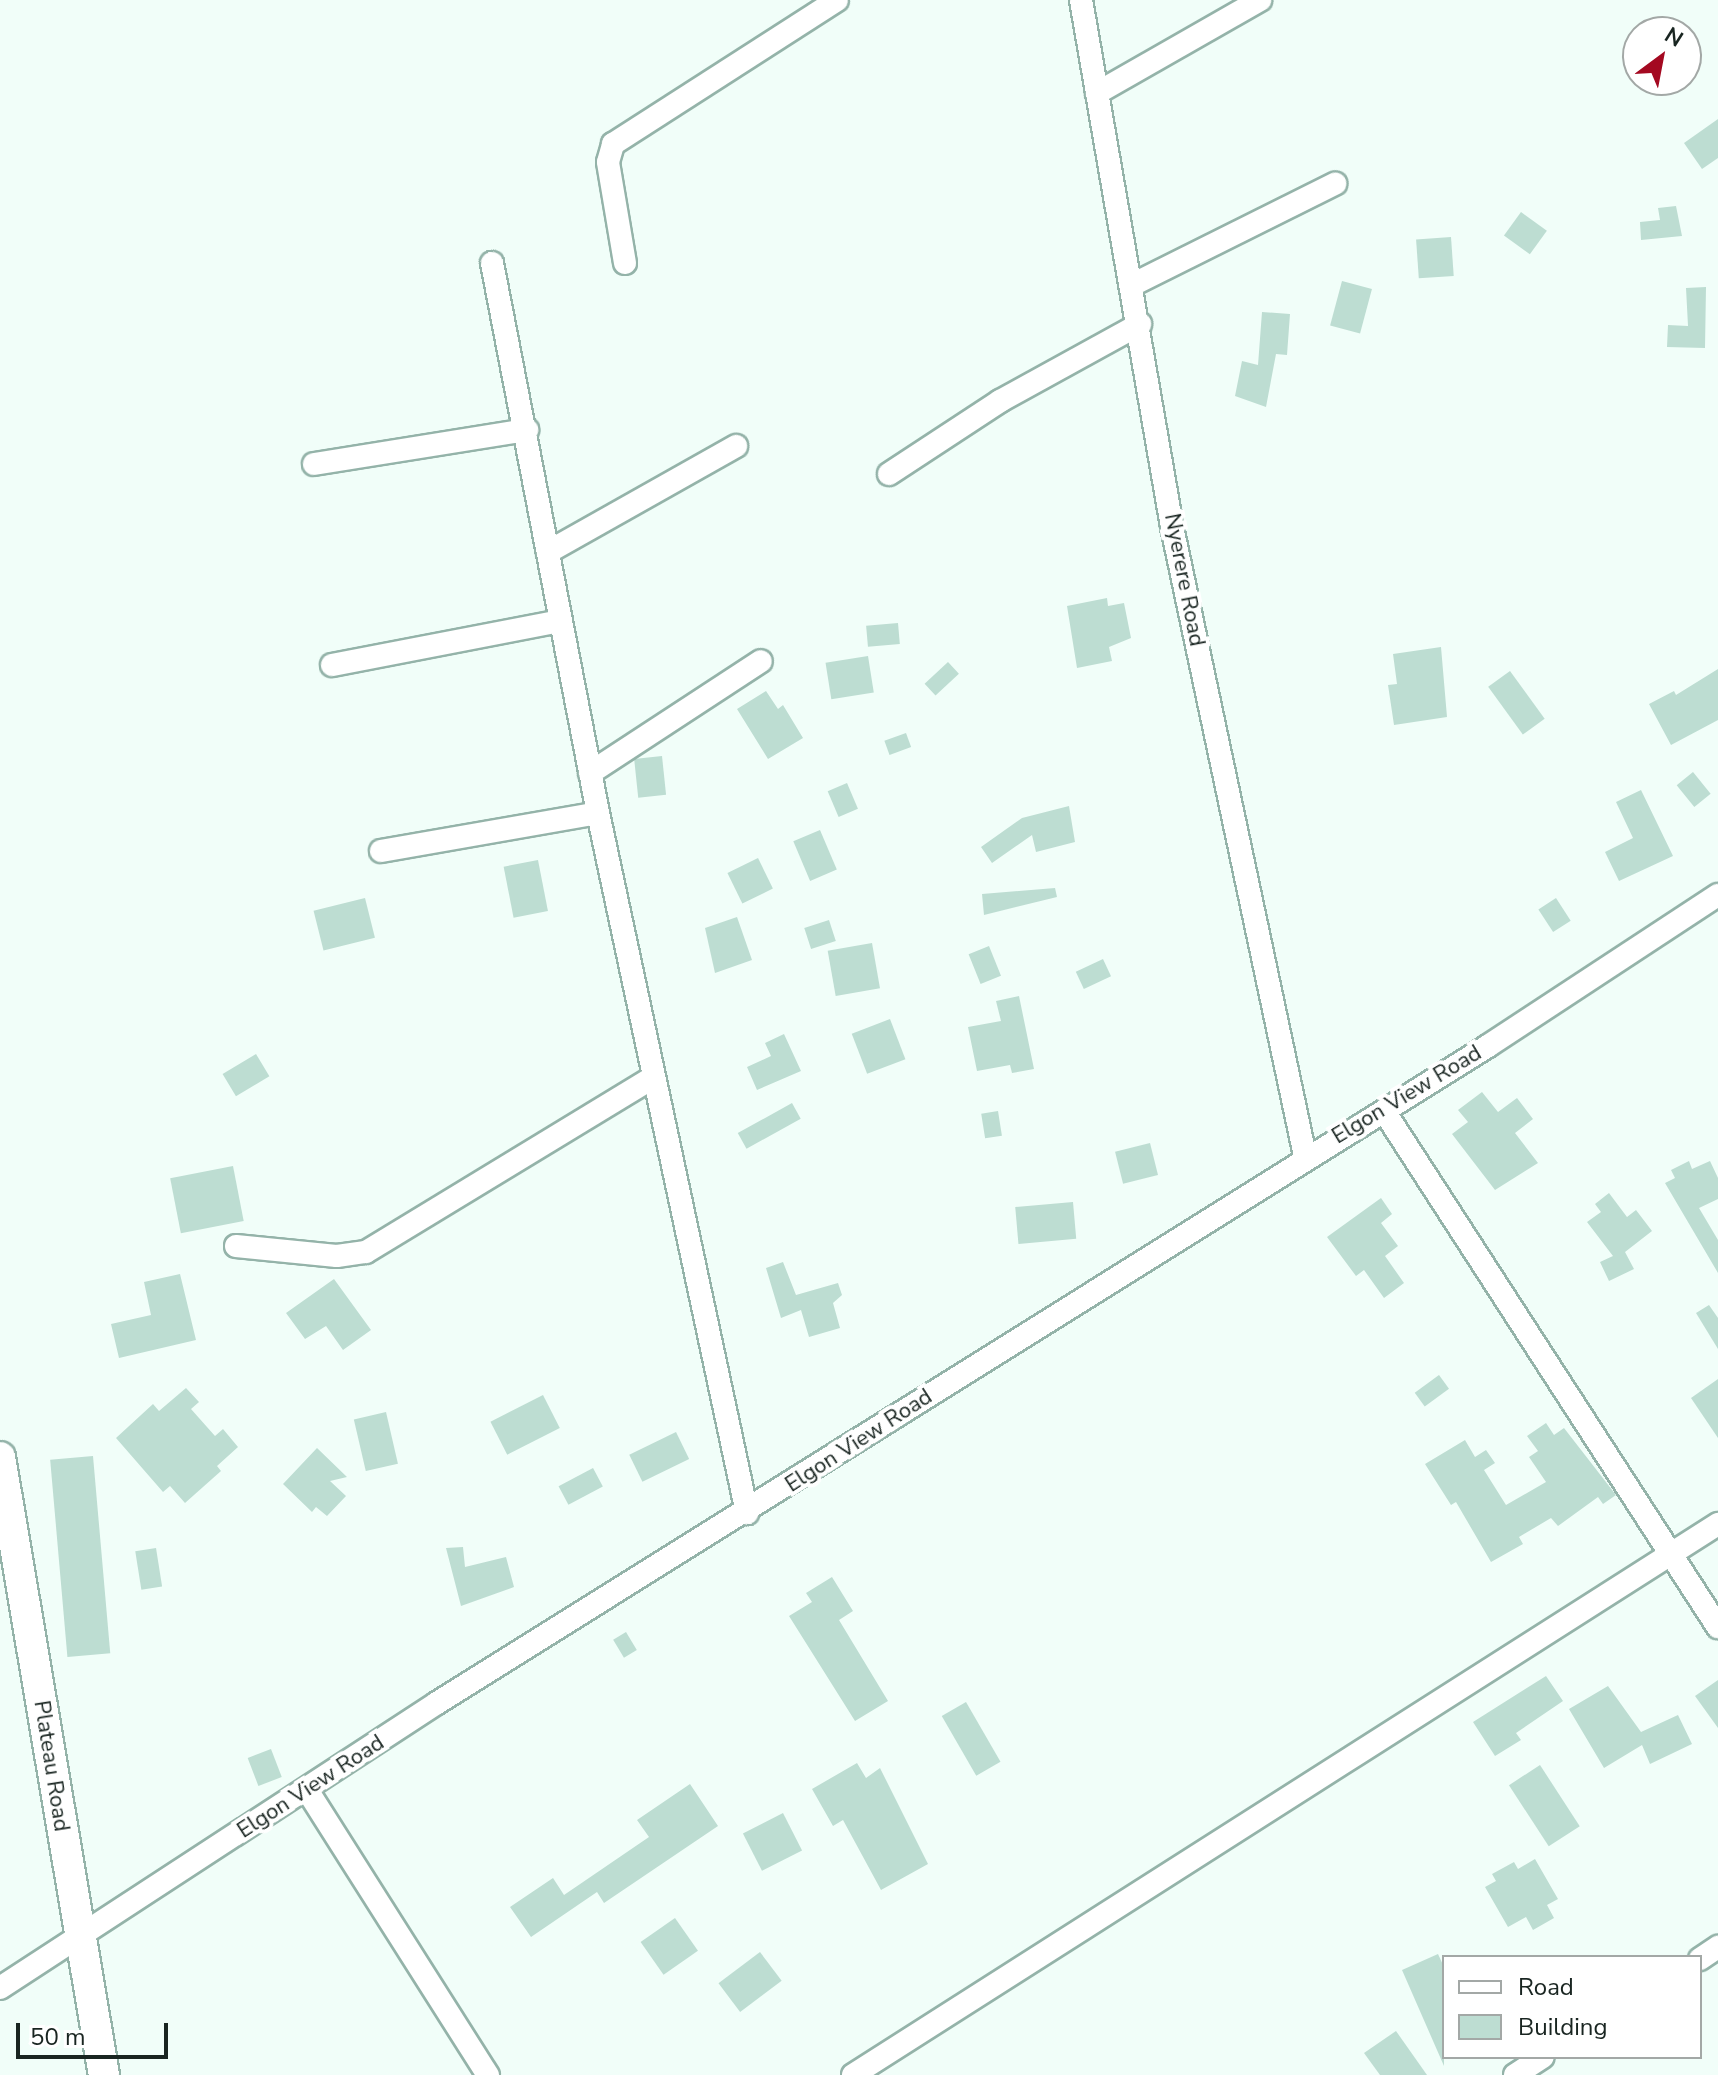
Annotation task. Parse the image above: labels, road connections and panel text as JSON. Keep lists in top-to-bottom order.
{
  "streets": {
    "street": ["Nyerere Road", "Elgon View Road", "Plateau Road"]
  },
  "crossings": [
    ["Nyerere Road", "Elgon View Road"],
    ["Elgon View Road", "Plateau Road"]
  ],
  "legend": ["Road", "Building"],
  "scale_bar": "50 m",
  "north": "top right"
}
